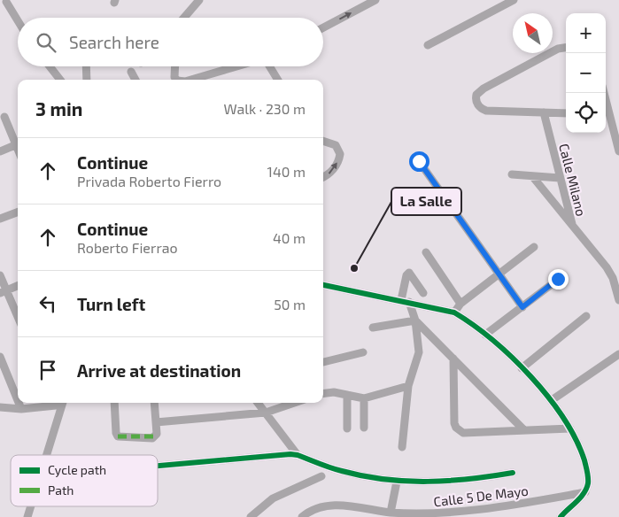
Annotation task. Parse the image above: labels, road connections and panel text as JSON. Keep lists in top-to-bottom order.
{
  "streets": {
    "street": ["Calle Milano", "Calle 5 De Mayo"]
  },
  "places": ["La Salle"],
  "legend": ["Cycle path", "Path"],
  "north": "top left",
  "page": {
    "map_buttons": ["+", "−"],
    "search": "Search here",
    "heading": ["3 min", "Walk · 230 m"],
    "list": [
      ["Continue", "Privada Roberto Fierro", "140 m"],
      ["Continue", "Roberto Fierrao", "40 m"],
      ["Turn left", "50 m"],
      "Arrive at destination"
    ]
  }
}
